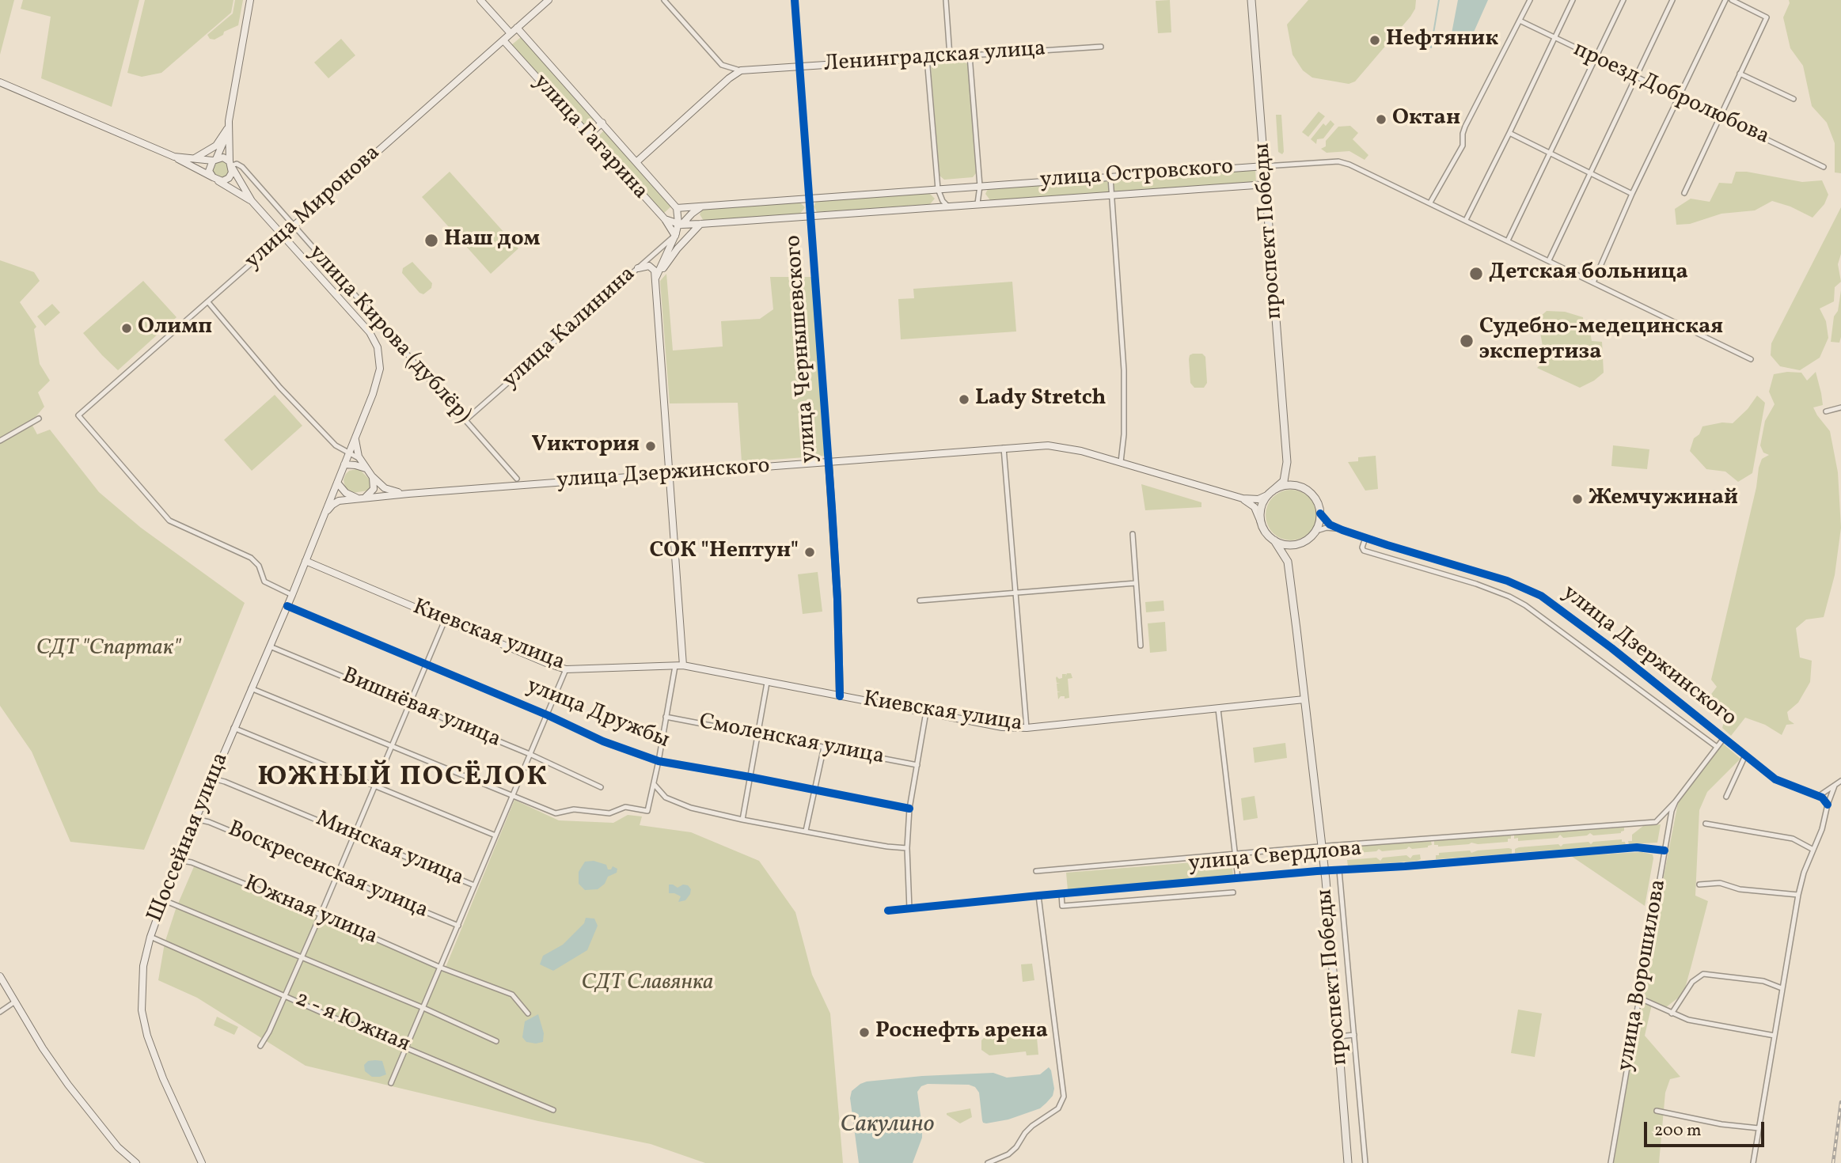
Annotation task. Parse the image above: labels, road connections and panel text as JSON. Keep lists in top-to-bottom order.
{
  "streets": {
    "main road": [
      "Ленинградская улица",
      "улица Гагарина",
      "улица Островского",
      "улица Миронова",
      "проспект Победы",
      "улица Кирова (дублёр)",
      "улица Чернышевского",
      "улица Дзержинского",
      "Киевская улица",
      "Шоссейная улица"
    ],
    "street": [
      "проезд Добролюбова",
      "улица Калинина",
      "Вишнёвая улица",
      "улица Дружбы",
      "Смоленская улица",
      "Минская улица",
      "улица Свердлова",
      "Воскресенская улица",
      "Южная улица",
      "улица Ворошилова",
      "2 - я Южная"
    ]
  },
  "crossings": [
    ["Ленинградская улица", "улица Чернышевского"],
    ["улица Гагарина", "улица Островского"],
    ["улица Гагарина", "улица Миронова"],
    ["улица Гагарина", "улица Калинина"],
    ["улица Островского", "проспект Победы"],
    ["улица Островского", "улица Чернышевского"],
    ["улица Миронова", "улица Кирова (дублёр)"],
    ["улица Миронова", "Шоссейная улица"],
    ["проспект Победы", "улица Дзержинского"],
    ["проспект Победы", "Киевская улица"],
    ["проспект Победы", "улица Свердлова"],
    ["улица Калинина", "улица Кирова (дублёр)"],
    ["улица Кирова (дублёр)", "улица Дзержинского"],
    ["улица Чернышевского", "улица Дзержинского"],
    ["улица Чернышевского", "Киевская улица"],
    ["улица Дзержинского", "Шоссейная улица"],
    ["улица Дзержинского", "улица Ворошилова"],
    ["Киевская улица", "Шоссейная улица"],
    ["Вишнёвая улица", "Шоссейная улица"],
    ["улица Дружбы", "Шоссейная улица"],
    ["Шоссейная улица", "Минская улица"],
    ["Шоссейная улица", "Воскресенская улица"],
    ["Шоссейная улица", "Южная улица"],
    ["Шоссейная улица", "2 - я Южная"],
    ["улица Свердлова", "улица Ворошилова"]
  ],
  "districts": ["ЮЖНЫЙ ПОСЁЛОК"],
  "water": ["Сакулино"],
  "parks": ["СДТ \"Спартак\"", "СДТ Славянка"],
  "places": [
    "Нефтяник",
    "Октан",
    "Наш дом",
    "Детская больница",
    "Олимп",
    "Судебно-медецинская экспертиза",
    "Lady Stretch",
    "Vиктория",
    "Жемчужинай",
    "СОК \"Нептун\"",
    "Роснефть арена"
  ],
  "scale_bar": "200 m"
}
